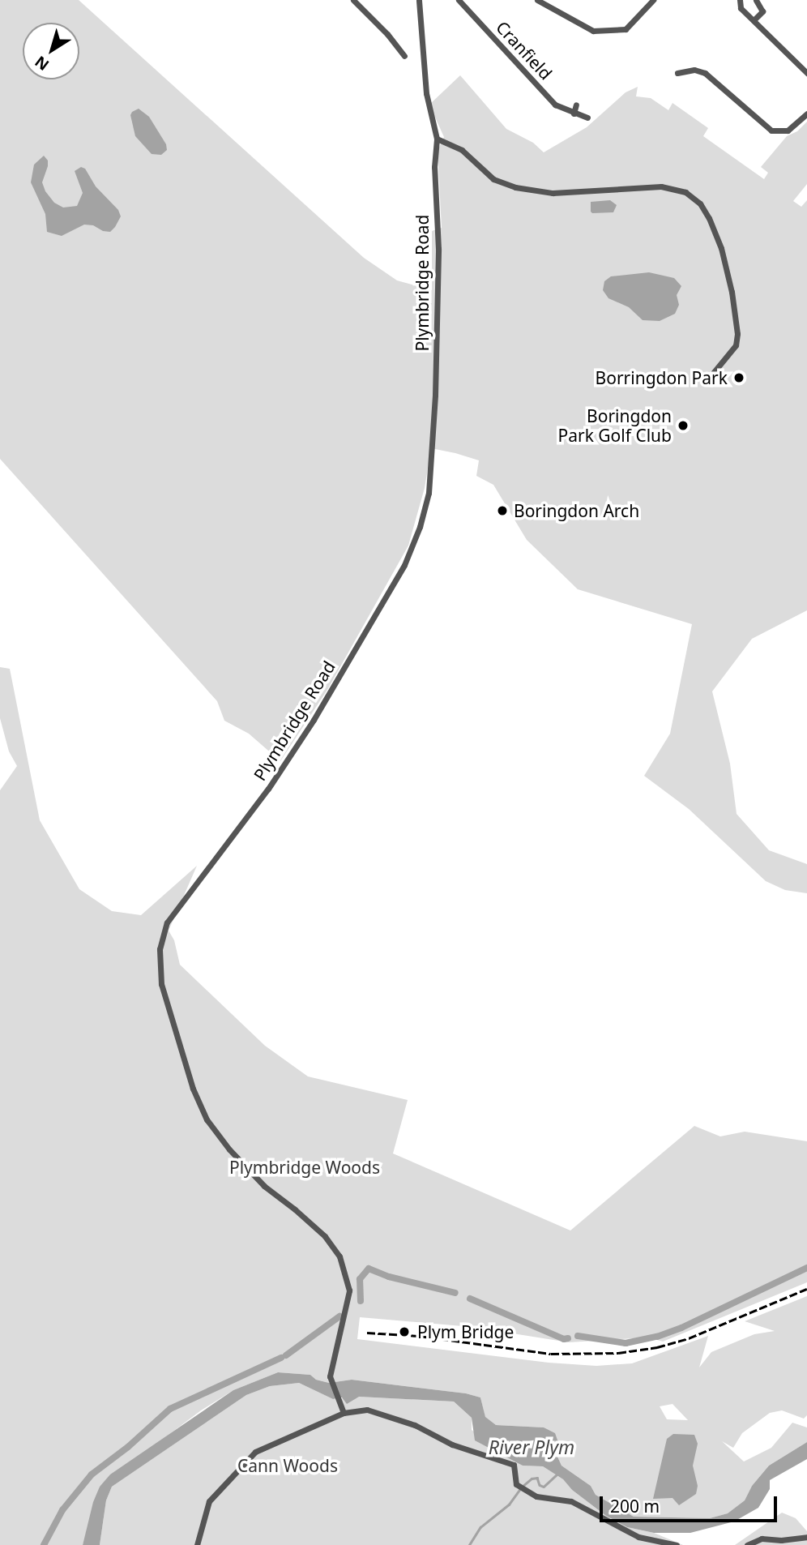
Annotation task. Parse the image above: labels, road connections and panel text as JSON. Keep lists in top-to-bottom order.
{
  "streets": {
    "street": ["Cranfield", "Plymbridge Road"]
  },
  "water": ["River Plym"],
  "parks": ["Plymbridge Woods", "Cann Woods"],
  "places": [
    "Borringdon Park",
    "Boringdon Park Golf Club",
    "Boringdon Arch",
    "Plym Bridge"
  ],
  "scale_bar": "200 m",
  "north": "bottom left"
}
